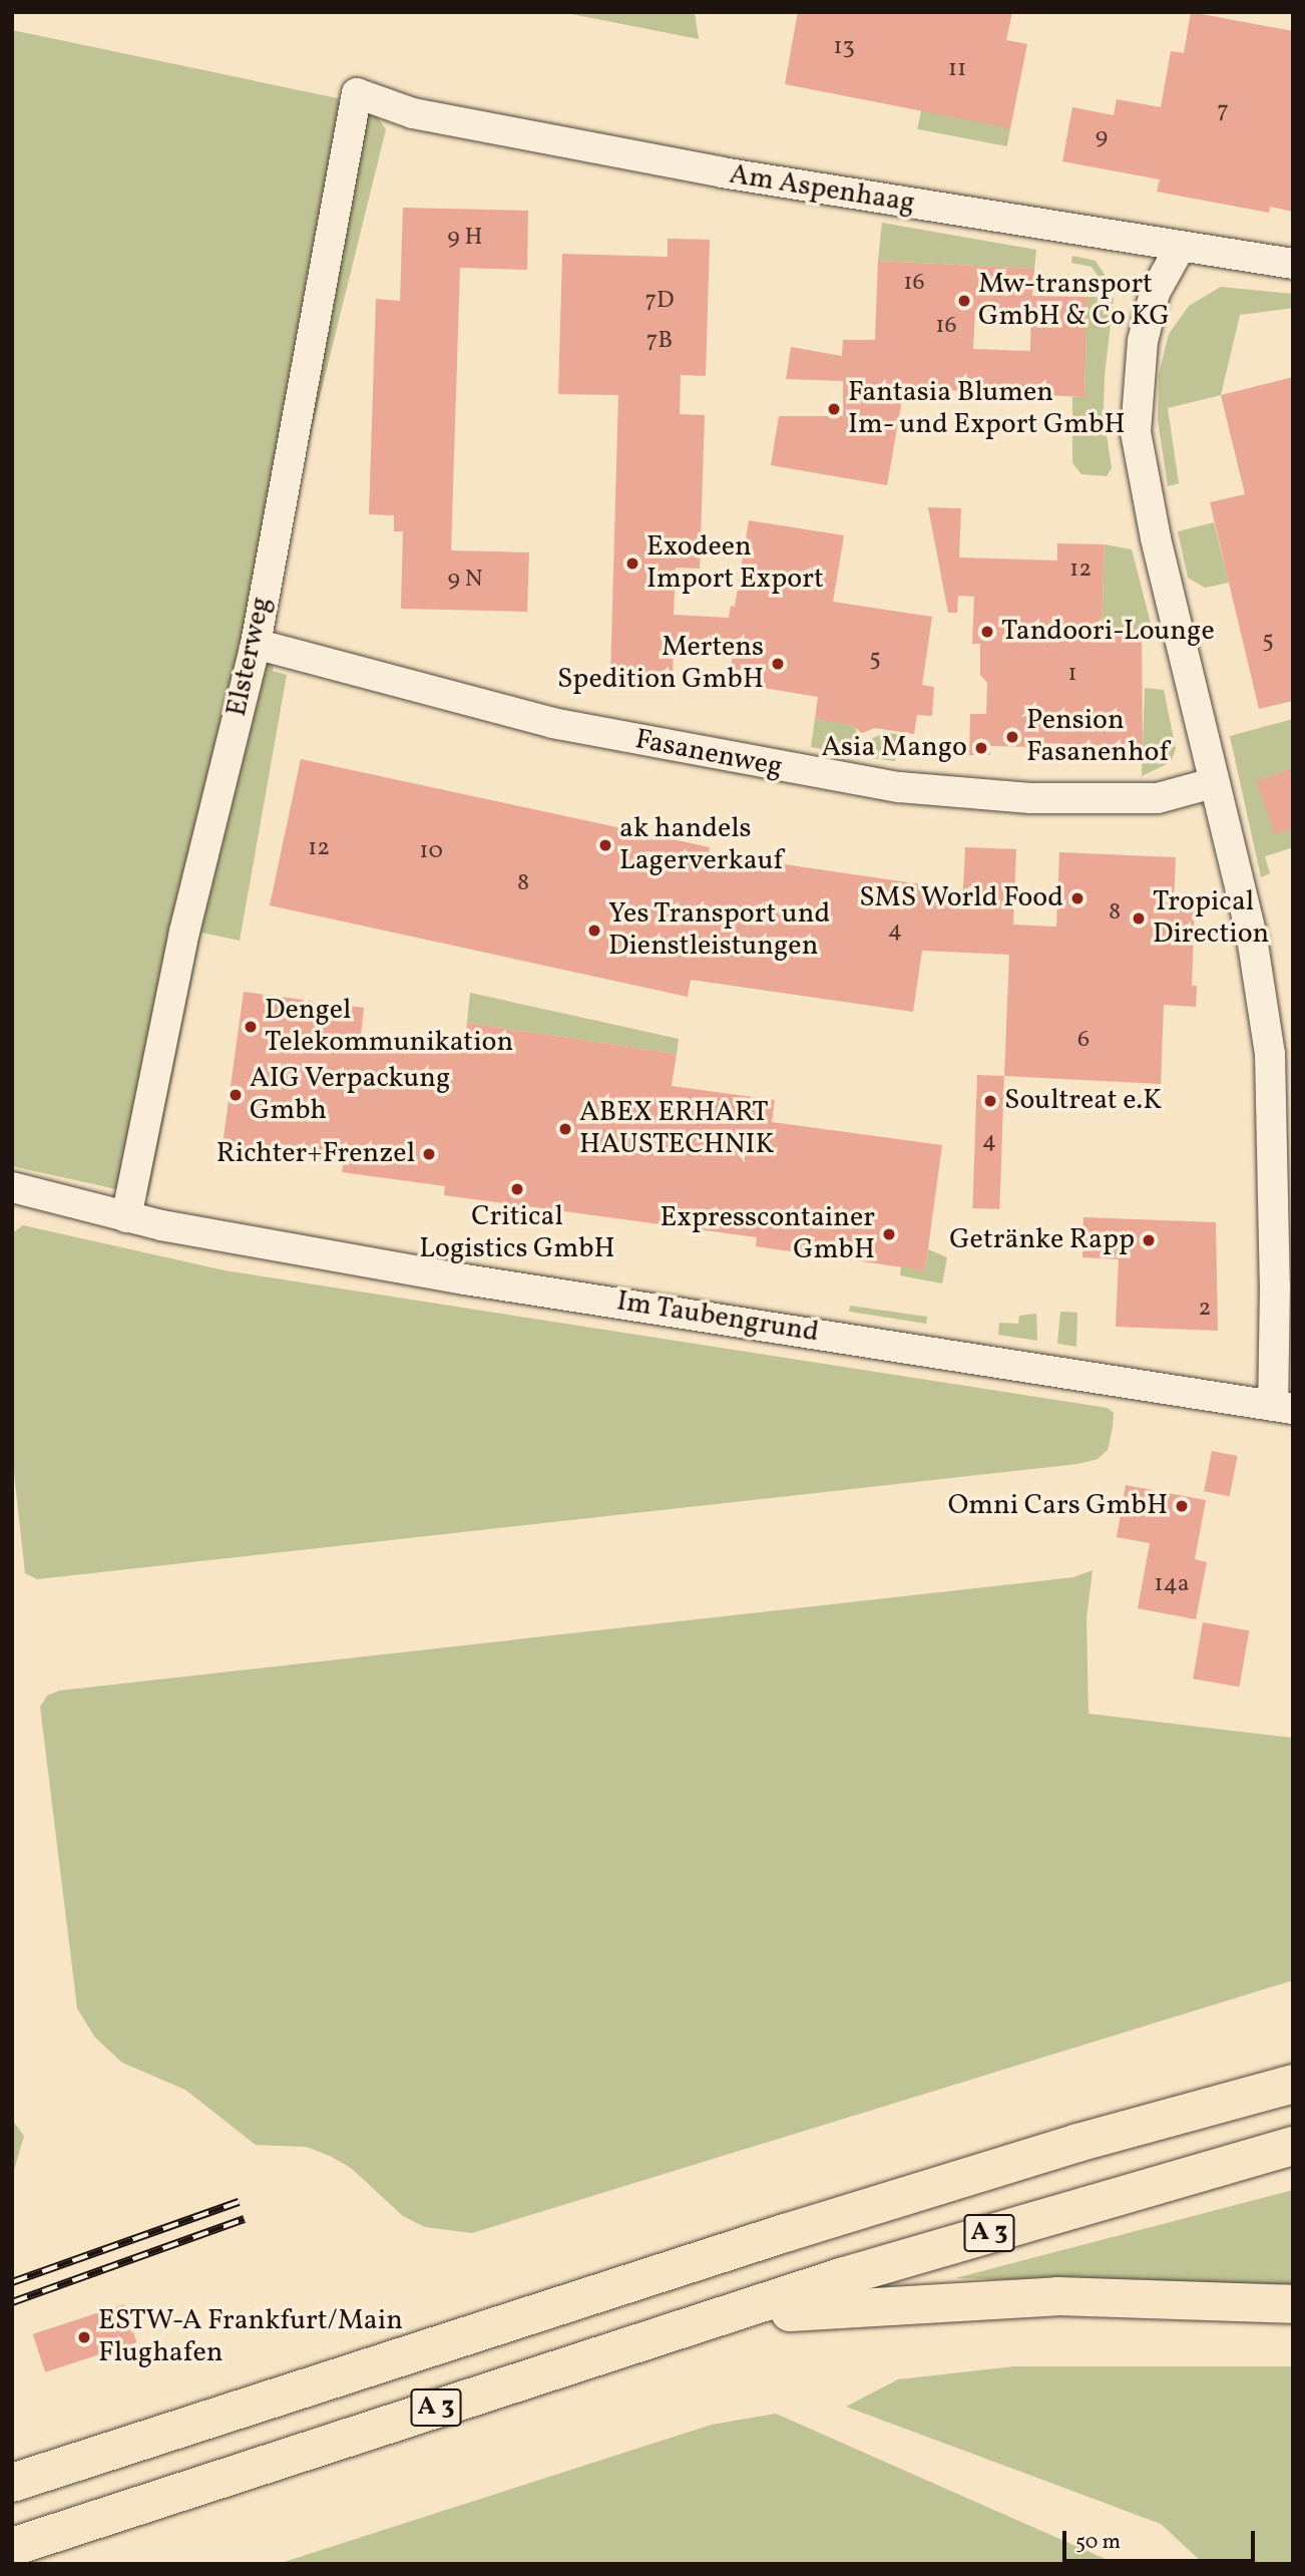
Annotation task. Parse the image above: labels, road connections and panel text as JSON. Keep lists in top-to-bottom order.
{
  "streets": {
    "highway": ["A 3"],
    "street": [
      "Am Aspenhaag",
      "Elsterweg",
      "Fasanenweg",
      "Im Taubengrund"
    ]
  },
  "crossings": [
    ["Am Aspenhaag", "Elsterweg"],
    ["Elsterweg", "Fasanenweg"],
    ["Elsterweg", "Im Taubengrund"]
  ],
  "places": [
    "Mw-transport GmbH & Co KG",
    "Fantasia Blumen Im- und Export GmbH",
    "Exodeen Import Export",
    "Tandoori-Lounge",
    "Mertens Spedition GmbH",
    "Pension Fasanenhof",
    "Asia Mango",
    "ak handels Lagerverkauf",
    "SMS World Food",
    "Tropical Direction",
    "Yes Transport und Dienstleistungen",
    "Dengel Telekommunikation",
    "AIG Verpackung Gmbh",
    "Soultreat e.K",
    "ABEX ERHART HAUSTECHNIK",
    "Richter+Frenzel",
    "Critical Logistics GmbH",
    "Expresscontainer GmbH",
    "Getränke Rapp",
    "Omni Cars GmbH",
    "ESTW-A Frankfurt/Main Flughafen"
  ],
  "house_numbers": [
    "13",
    "11",
    "7",
    "9",
    "9 H",
    "16",
    "7D",
    "16",
    "7B",
    "12",
    "9 N",
    "5",
    "5",
    "1",
    "12",
    "10",
    "8",
    "8",
    "4",
    "6",
    "4",
    "2",
    "14a"
  ],
  "scale_bar": "50 m"
}
